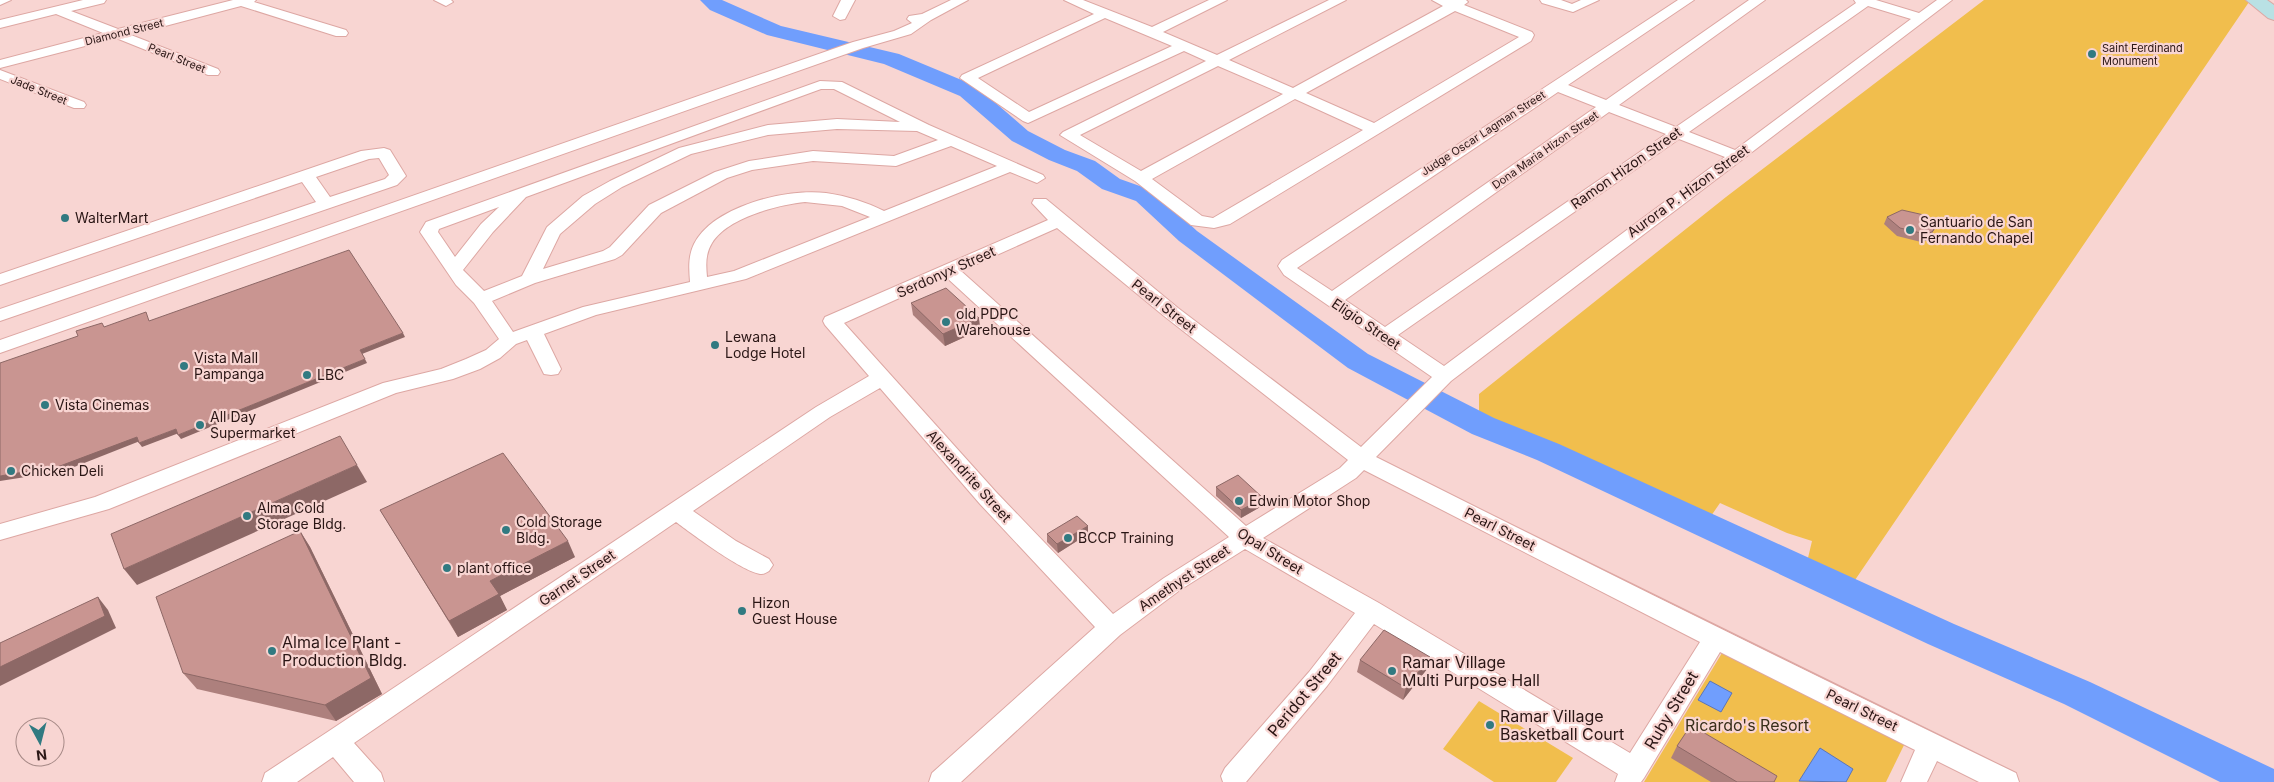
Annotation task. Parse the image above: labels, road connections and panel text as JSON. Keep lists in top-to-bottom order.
{
  "streets": {
    "street": [
      "Diamond Street",
      "Pearl Street",
      "Jade Street",
      "Judge Oscar Lagman Street",
      "Dona Maria Hizon Street",
      "Ramon Hizon Street",
      "Aurora P. Hizon Street",
      "Serdonyx Street",
      "Eligio Street",
      "Alexandrite Street",
      "Opal Street",
      "Garnet Street",
      "Amethyst Street",
      "Peridot Street",
      "Ruby Street"
    ]
  },
  "crossings": [
    ["Diamond Street", "Pearl Street"],
    ["Pearl Street", "Serdonyx Street"],
    ["Pearl Street", "Amethyst Street"],
    ["Pearl Street", "Ruby Street"],
    ["Judge Oscar Lagman Street", "Eligio Street"],
    ["Dona Maria Hizon Street", "Eligio Street"],
    ["Ramon Hizon Street", "Eligio Street"],
    ["Aurora P. Hizon Street", "Eligio Street"],
    ["Aurora P. Hizon Street", "Amethyst Street"],
    ["Serdonyx Street", "Alexandrite Street"],
    ["Serdonyx Street", "Opal Street"],
    ["Eligio Street", "Amethyst Street"],
    ["Alexandrite Street", "Garnet Street"],
    ["Alexandrite Street", "Amethyst Street"],
    ["Opal Street", "Amethyst Street"],
    ["Opal Street", "Peridot Street"],
    ["Opal Street", "Ruby Street"]
  ],
  "parks": ["Ricardo's Resort"],
  "places": [
    "Saint Ferdinand Monument",
    "WalterMart",
    "Santuario de San Fernando Chapel",
    "old PDPC Warehouse",
    "Lewana Lodge Hotel",
    "Vista Mall Pampanga",
    "LBC",
    "Vista Cinemas",
    "All Day Supermarket",
    "Chicken Deli",
    "Edwin Motor Shop",
    "Alma Cold Storage Bldg.",
    "Cold Storage Bldg.",
    "BCCP Training",
    "plant office",
    "Hizon Guest House",
    "Alma Ice Plant - Production Bldg.",
    "Ramar Village Multi Purpose Hall",
    "Ramar Village Basketball Court"
  ],
  "north": "bottom"
}
